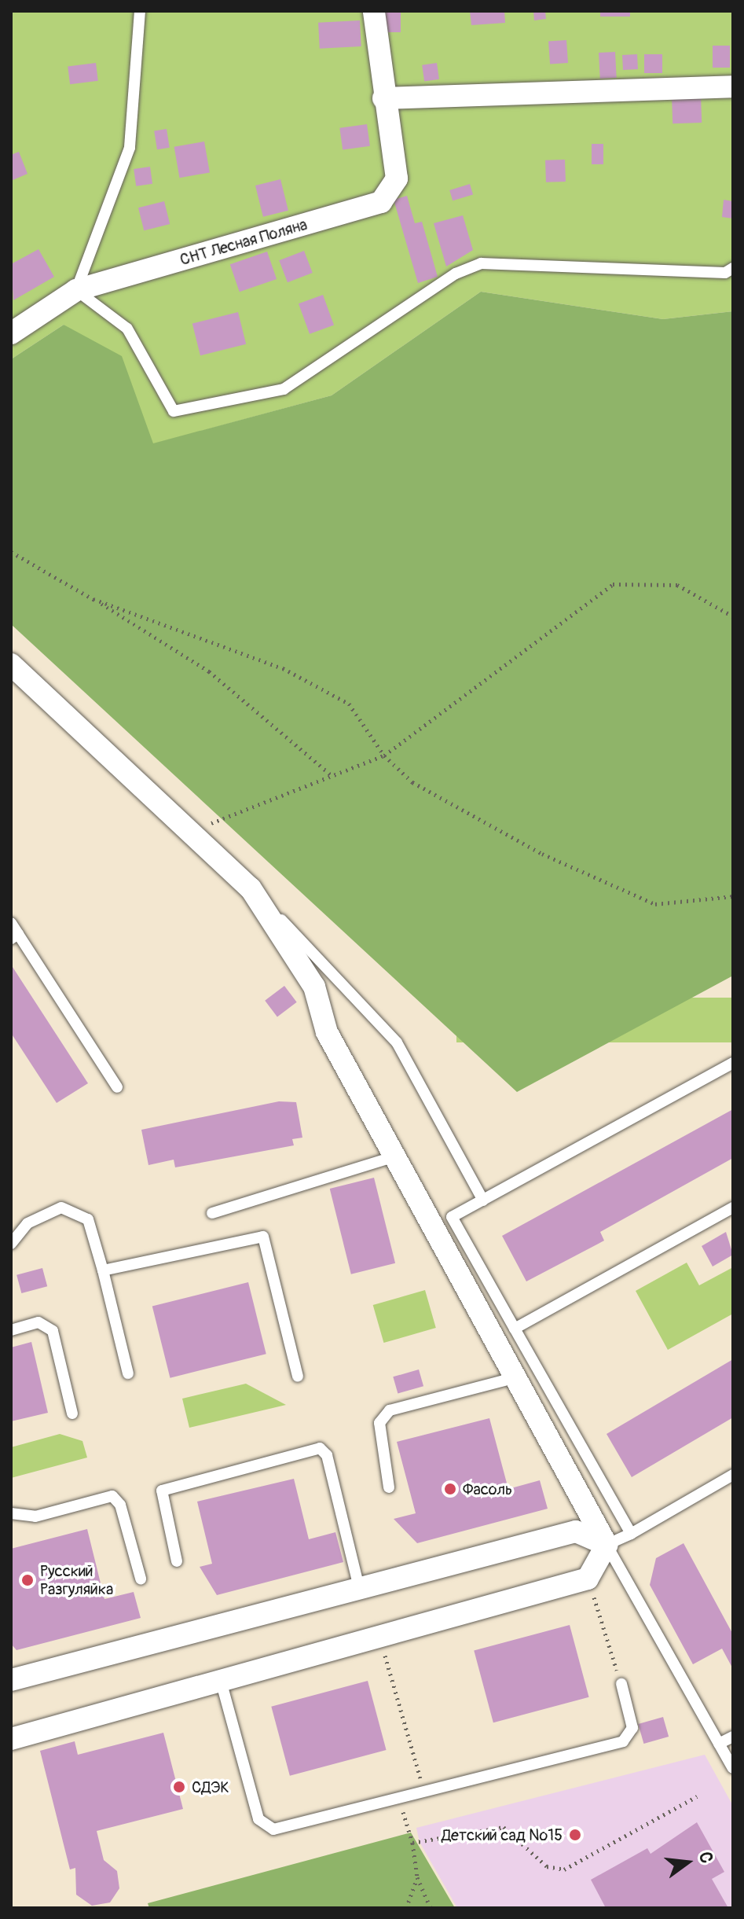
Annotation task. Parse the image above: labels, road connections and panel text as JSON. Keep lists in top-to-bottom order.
{
  "streets": {
    "street": ["СНТ Лесная Поляна"]
  },
  "places": [
    "Фасоль",
    "Русский Разгуляйка",
    "СДЭК",
    "Детский сад №15"
  ],
  "north": "right"
}
